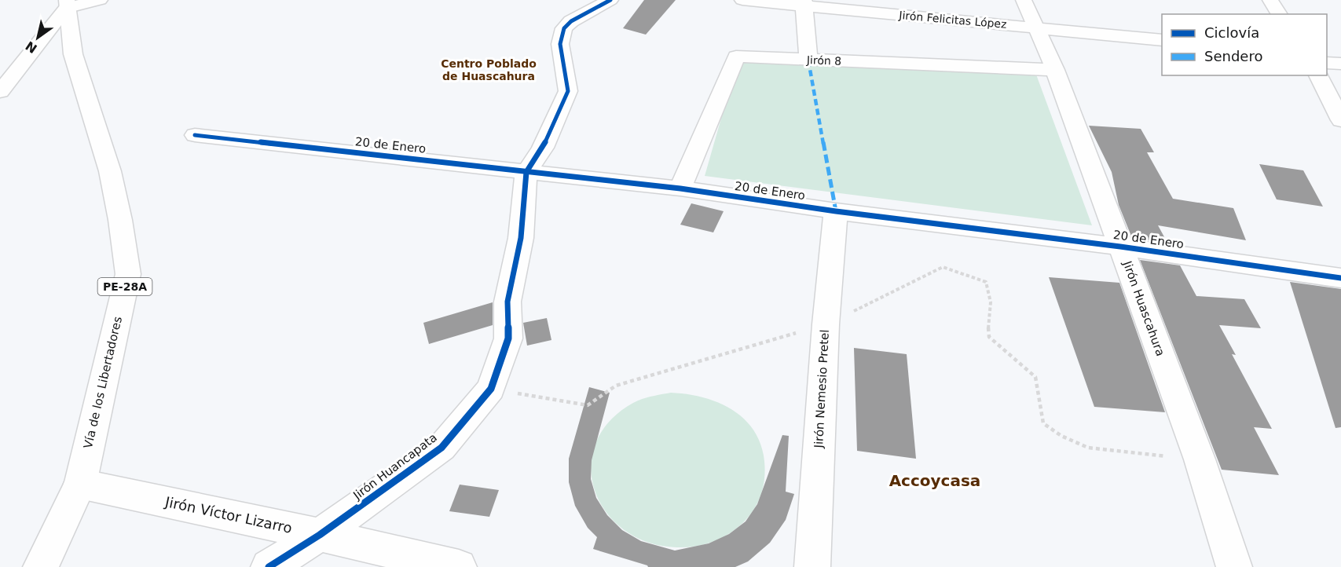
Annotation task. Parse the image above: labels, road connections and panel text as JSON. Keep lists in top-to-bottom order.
{
  "streets": {
    "main road": [
      "Jirón Felicitas López",
      "Jirón 8",
      "20 de Enero",
      "PE-28A",
      "Jirón Huascahura",
      "Vía de los Libertadores",
      "Jirón Nemesio Pretel",
      "Jirón Huancapata",
      "Jirón Víctor Lizarro"
    ]
  },
  "crossings": [
    ["Jirón Felicitas López", "Jirón Huascahura"],
    ["Jirón 8", "20 de Enero"],
    ["Jirón 8", "Jirón Huascahura"],
    ["20 de Enero", "Jirón Huascahura"],
    ["20 de Enero", "Jirón Nemesio Pretel"],
    ["20 de Enero", "Jirón Huancapata"],
    ["Vía de los Libertadores", "Jirón Víctor Lizarro"],
    ["Jirón Huancapata", "Jirón Víctor Lizarro"]
  ],
  "districts": ["Centro Poblado de Huascahura", "Accoycasa"],
  "legend": ["Ciclovía", "Sendero"],
  "north": "bottom left"
}
